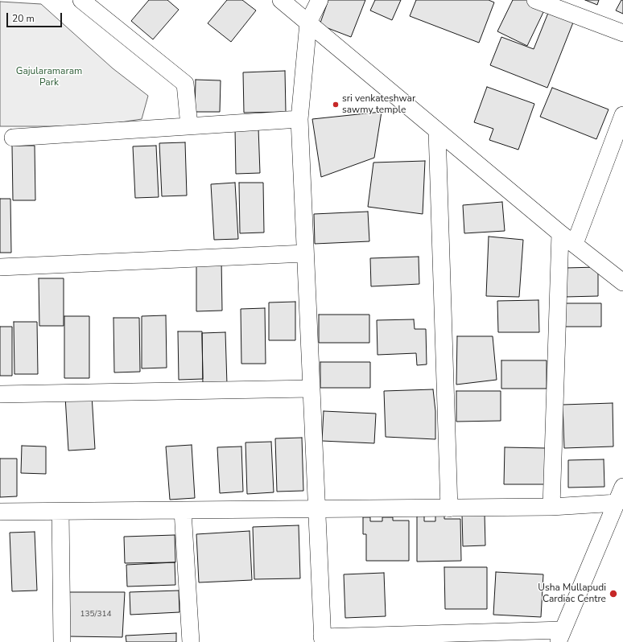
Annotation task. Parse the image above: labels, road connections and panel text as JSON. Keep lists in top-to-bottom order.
{
  "parks": ["Gajularamaram Park"],
  "places": ["sri venkateshwar sawmy temple", "Usha Mullapudi Cardiac Centre"],
  "house_numbers": ["135/314"],
  "scale_bar": "20 m"
}
